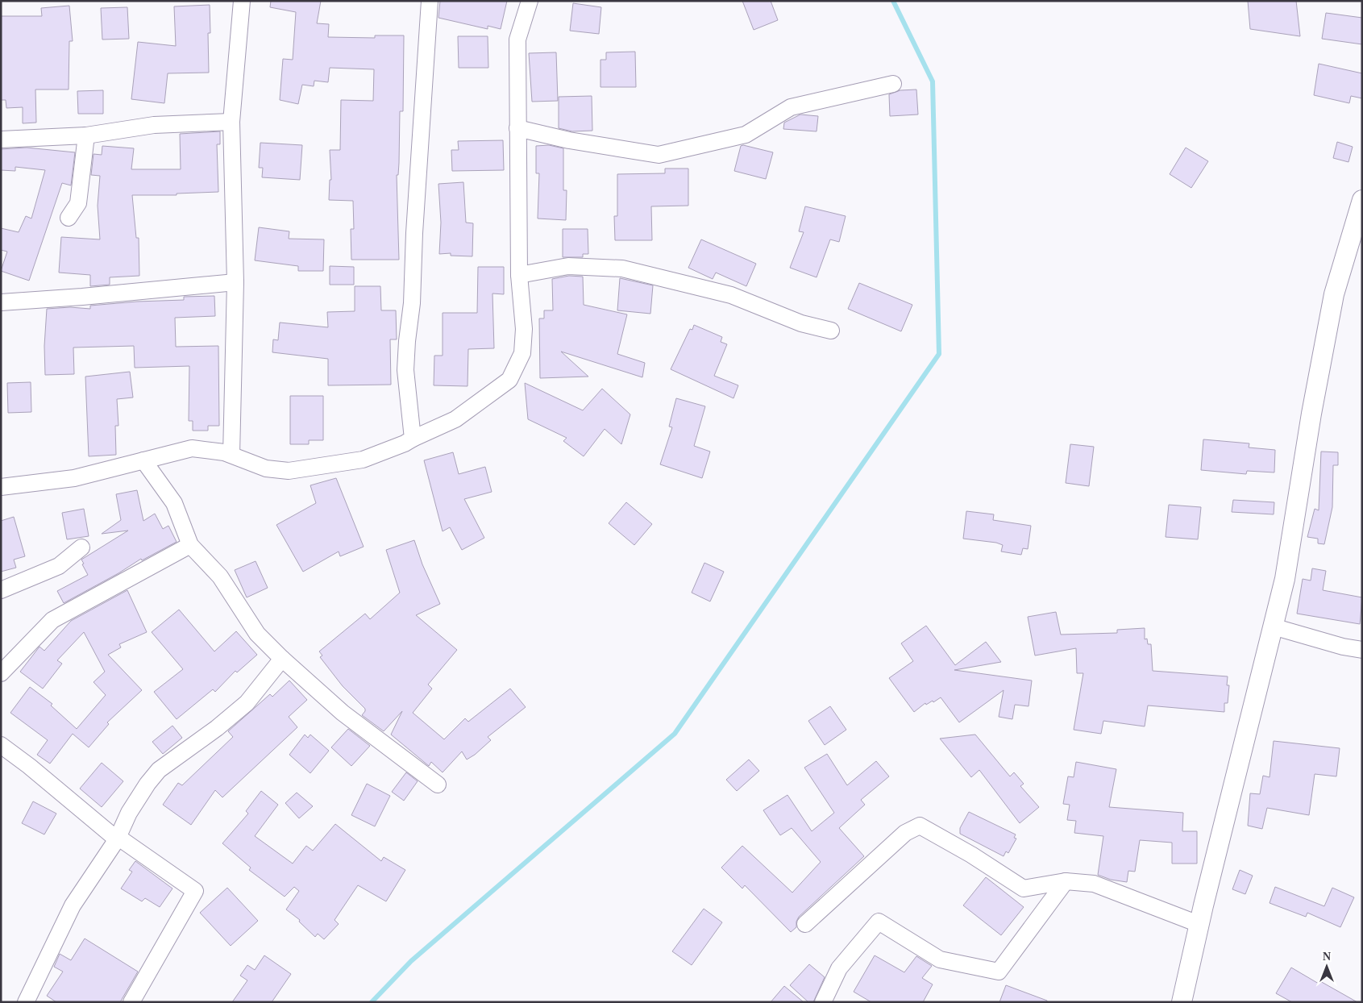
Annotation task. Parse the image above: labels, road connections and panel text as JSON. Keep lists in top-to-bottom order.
{
  "north": "top"
}
